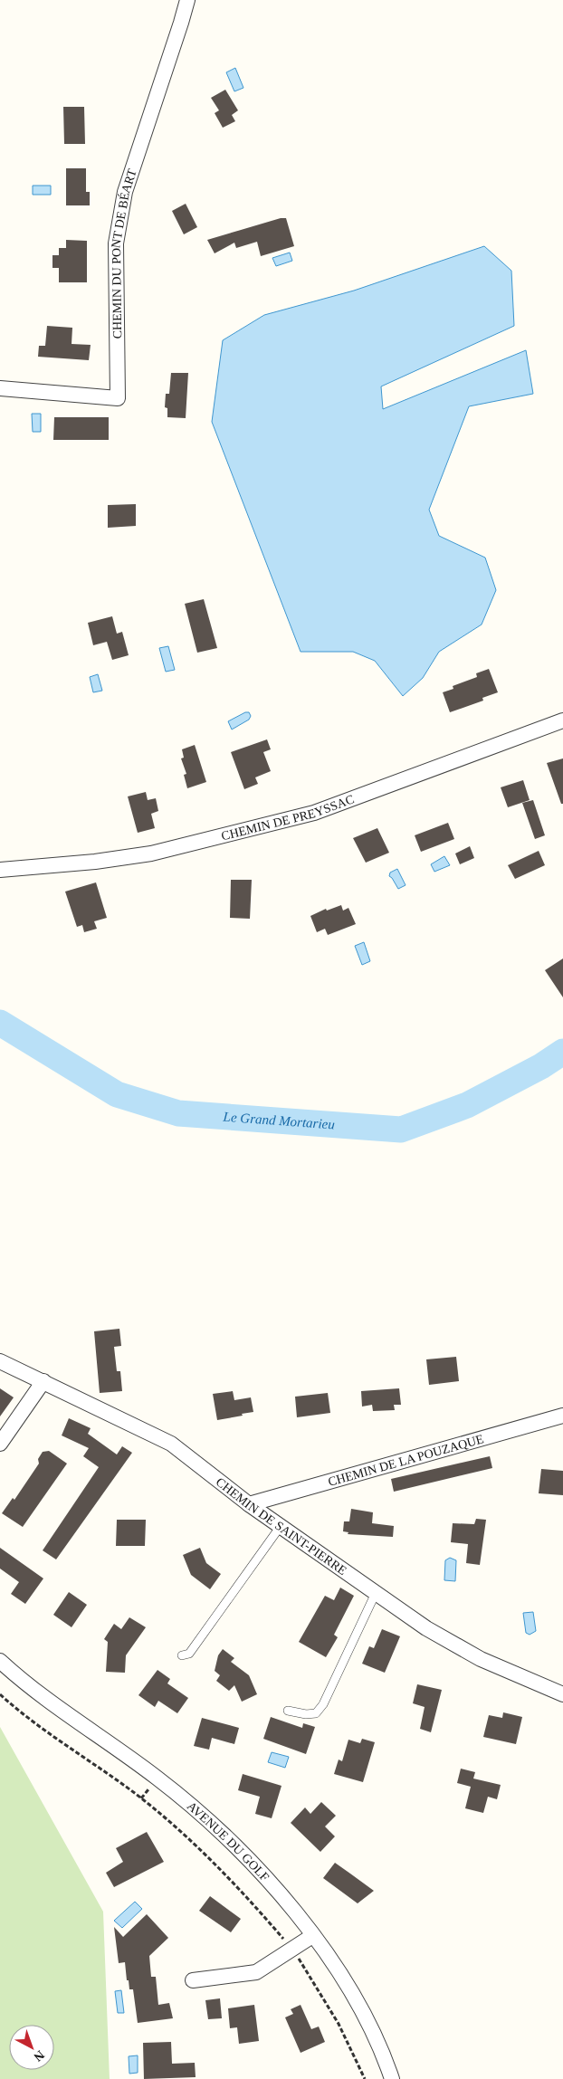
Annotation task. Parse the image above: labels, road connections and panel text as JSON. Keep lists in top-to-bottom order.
{
  "streets": {
    "street": [
      "CHEMIN DU PONT DE BÉART",
      "CHEMIN DE PREYSSAC",
      "CHEMIN DE LA POUZAQUE",
      "CHEMIN DE SAINT-PIERRE",
      "AVENUE DU GOLF"
    ]
  },
  "crossings": [
    ["CHEMIN DE LA POUZAQUE", "CHEMIN DE SAINT-PIERRE"]
  ],
  "water": ["Le Grand Mortarieu"],
  "north": "bottom right"
}
